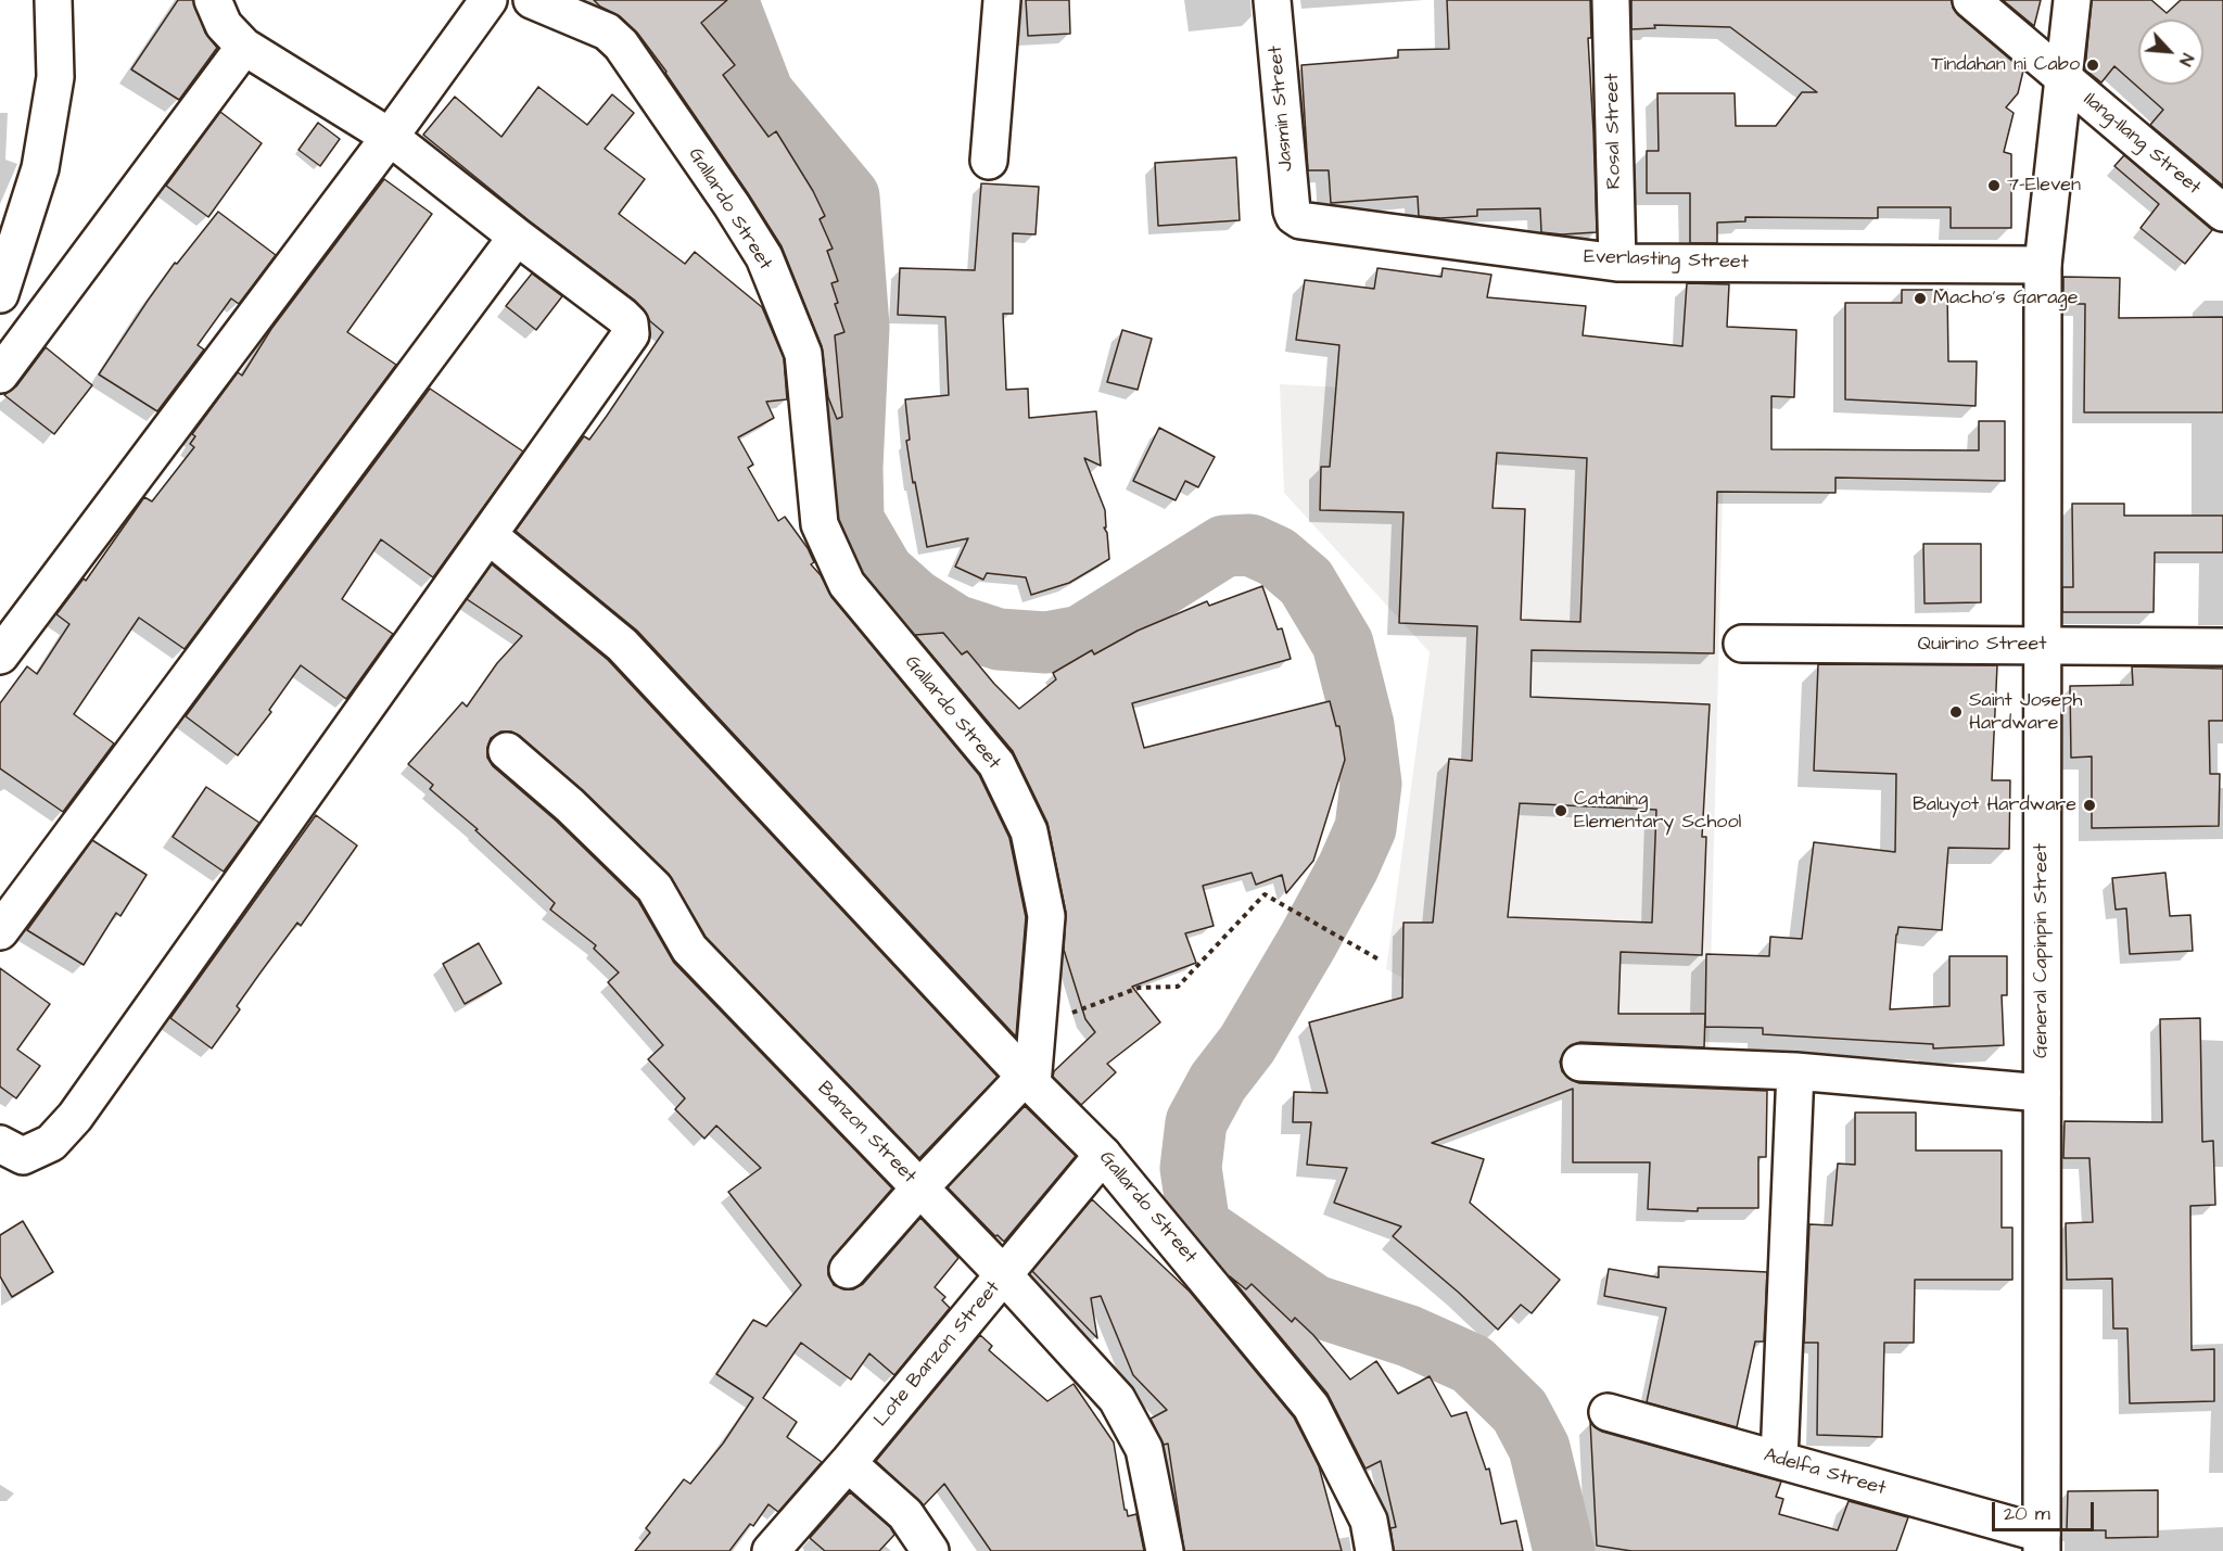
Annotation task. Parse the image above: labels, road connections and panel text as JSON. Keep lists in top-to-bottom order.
{
  "streets": {
    "street": [
      "Jasmin Street",
      "Rosal Street",
      "Ilang-Ilang Street",
      "Gallardo Street",
      "Everlasting Street",
      "Quirino Street",
      "General Capinpin Street",
      "Banzon Street",
      "Lote Banzon Street",
      "Adelfa Street"
    ]
  },
  "crossings": [
    ["Jasmin Street", "Everlasting Street"],
    ["Rosal Street", "Everlasting Street"],
    ["Ilang-Ilang Street", "General Capinpin Street"],
    ["Gallardo Street", "Lote Banzon Street"],
    ["Everlasting Street", "General Capinpin Street"],
    ["Quirino Street", "General Capinpin Street"],
    ["General Capinpin Street", "Adelfa Street"],
    ["Banzon Street", "Lote Banzon Street"]
  ],
  "places": [
    "Tindahan ni Cabo",
    "7-Eleven",
    "Macho's Garage",
    "Saint Joseph Hardware",
    "Baluyot Hardware",
    "Cataning Elementary School"
  ],
  "scale_bar": "20 m",
  "north": "bottom right"
}
